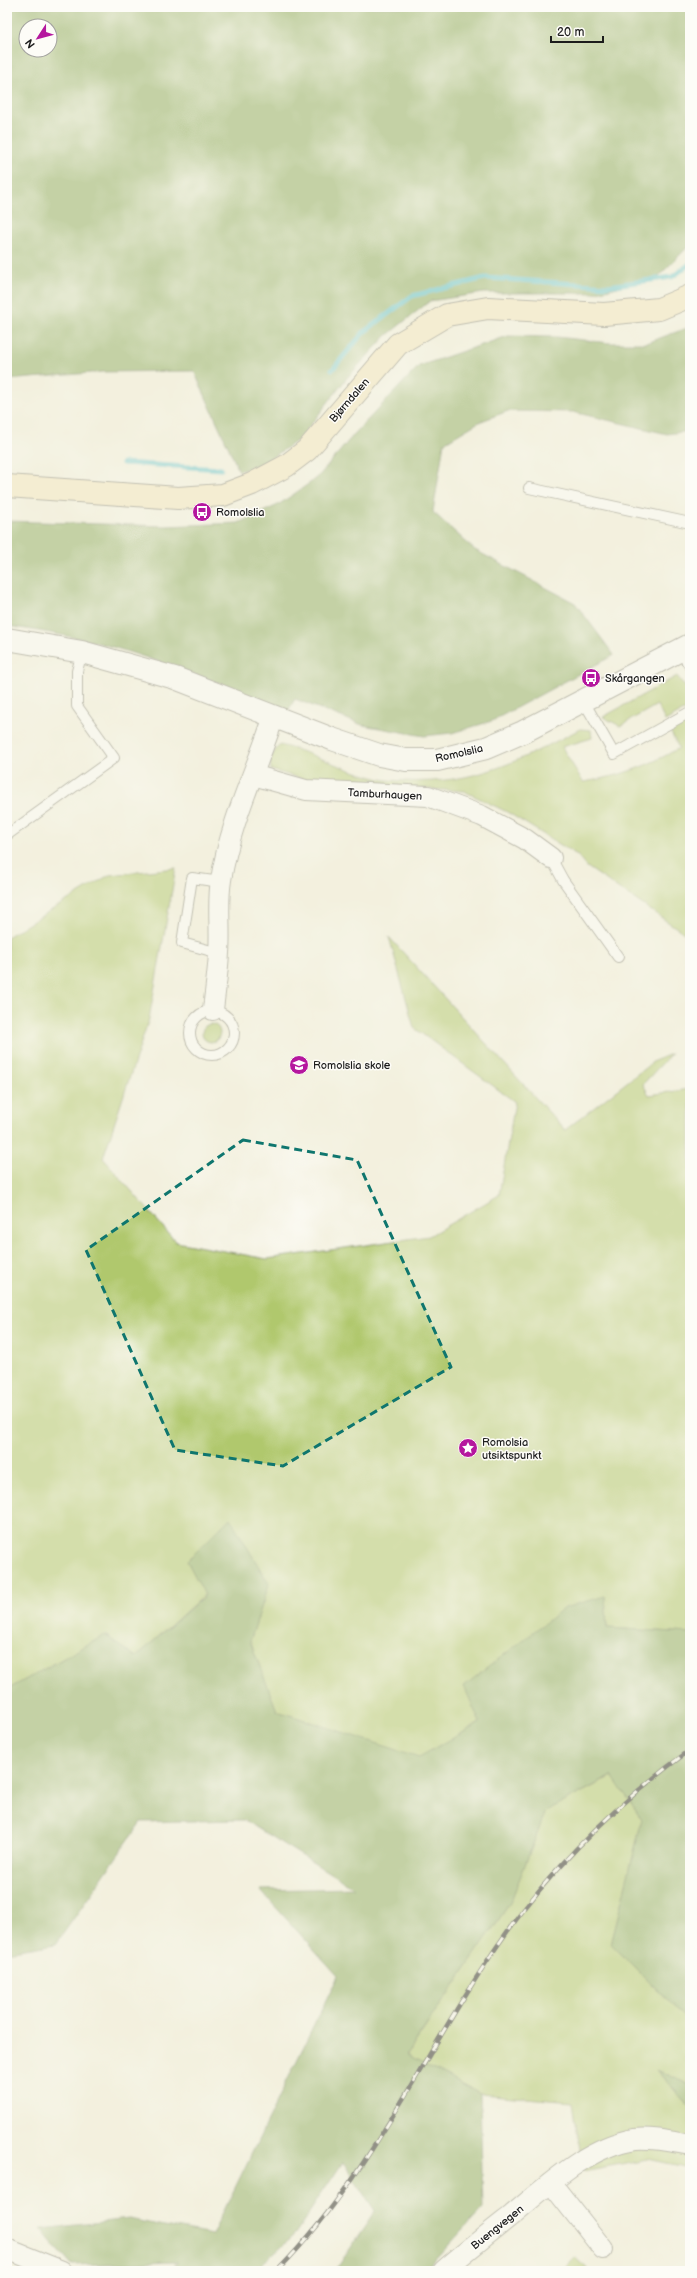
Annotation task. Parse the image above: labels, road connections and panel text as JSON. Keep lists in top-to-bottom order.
{
  "streets": {
    "main road": ["Bjørndalen"],
    "street": ["Romolslia", "Tamburhaugen", "Buengvegen"]
  },
  "places": {
    "bus stop": ["Romolslia", "Skårgangen"],
    "school or university": ["Romolslia skole"],
    "place": ["Romolsia utsiktspunkt"]
  },
  "scale_bar": "20 m",
  "north": "bottom left"
}
